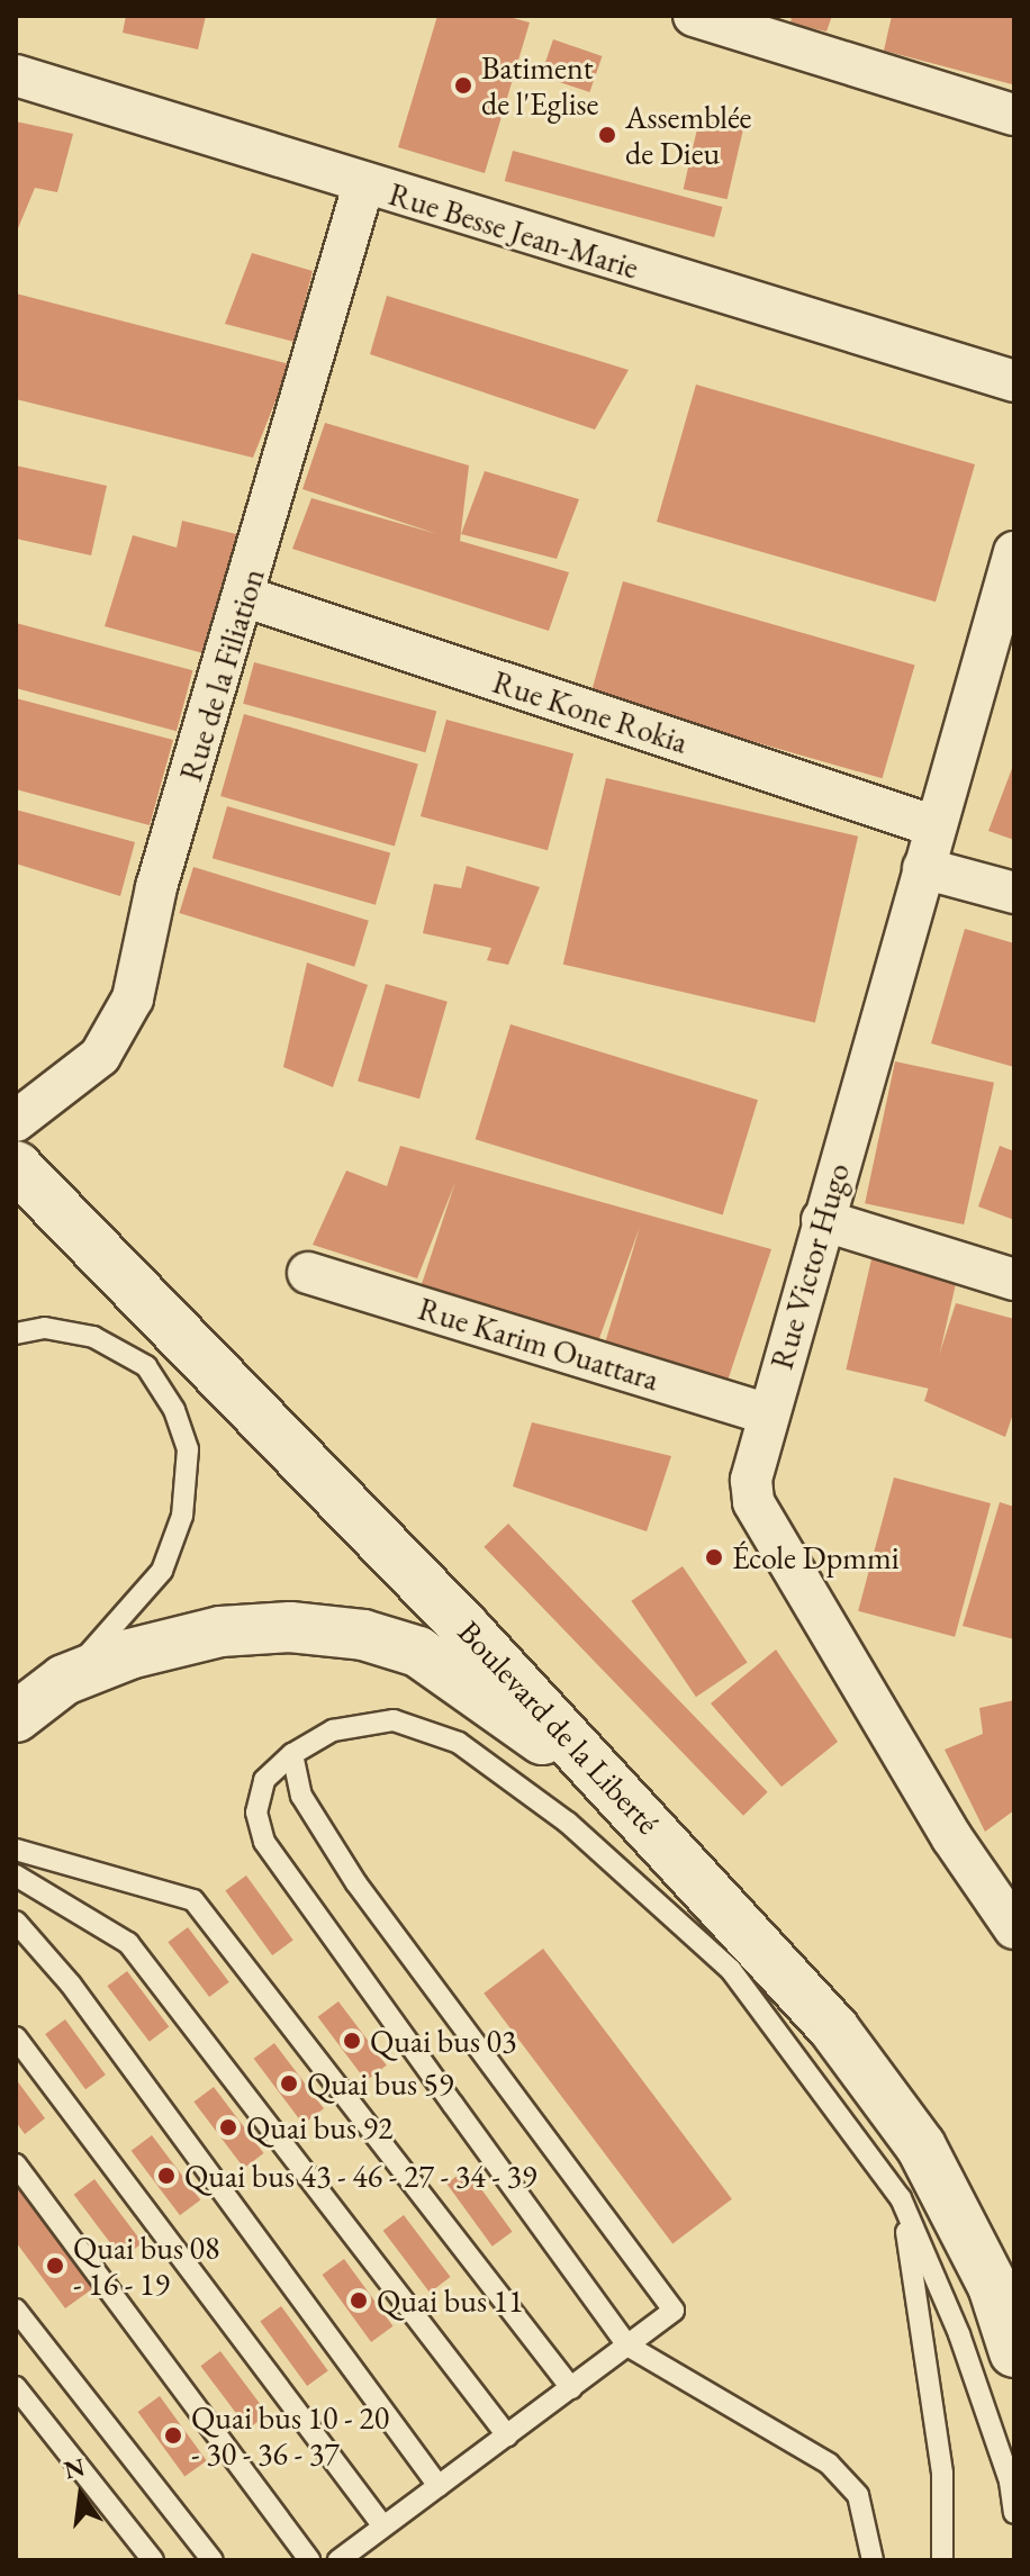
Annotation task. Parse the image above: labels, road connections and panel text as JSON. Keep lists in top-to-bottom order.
{
  "streets": {
    "main road": ["Boulevard de la Liberté"],
    "street": [
      "Rue Besse Jean-Marie",
      "Rue de la Filiation",
      "Rue Kone Rokia",
      "Rue Victor Hugo",
      "Rue Karim Ouattara"
    ]
  },
  "crossings": [
    ["Rue Besse Jean-Marie", "Rue de la Filiation"],
    ["Rue de la Filiation", "Rue Kone Rokia"],
    ["Rue Kone Rokia", "Rue Victor Hugo"],
    ["Rue Victor Hugo", "Rue Karim Ouattara"]
  ],
  "places": [
    "Batiment de l'Eglise",
    "Assemblée de Dieu",
    "École Dpmmi",
    "Quai bus 03",
    "Quai bus 59",
    "Quai bus 92",
    "Quai bus 43 - 46 - 27 - 34 - 39",
    "Quai bus 08 - 16 - 19",
    "Quai bus 11",
    "Quai bus 10 - 20 - 30 - 36 - 37"
  ],
  "north": "top"
}
